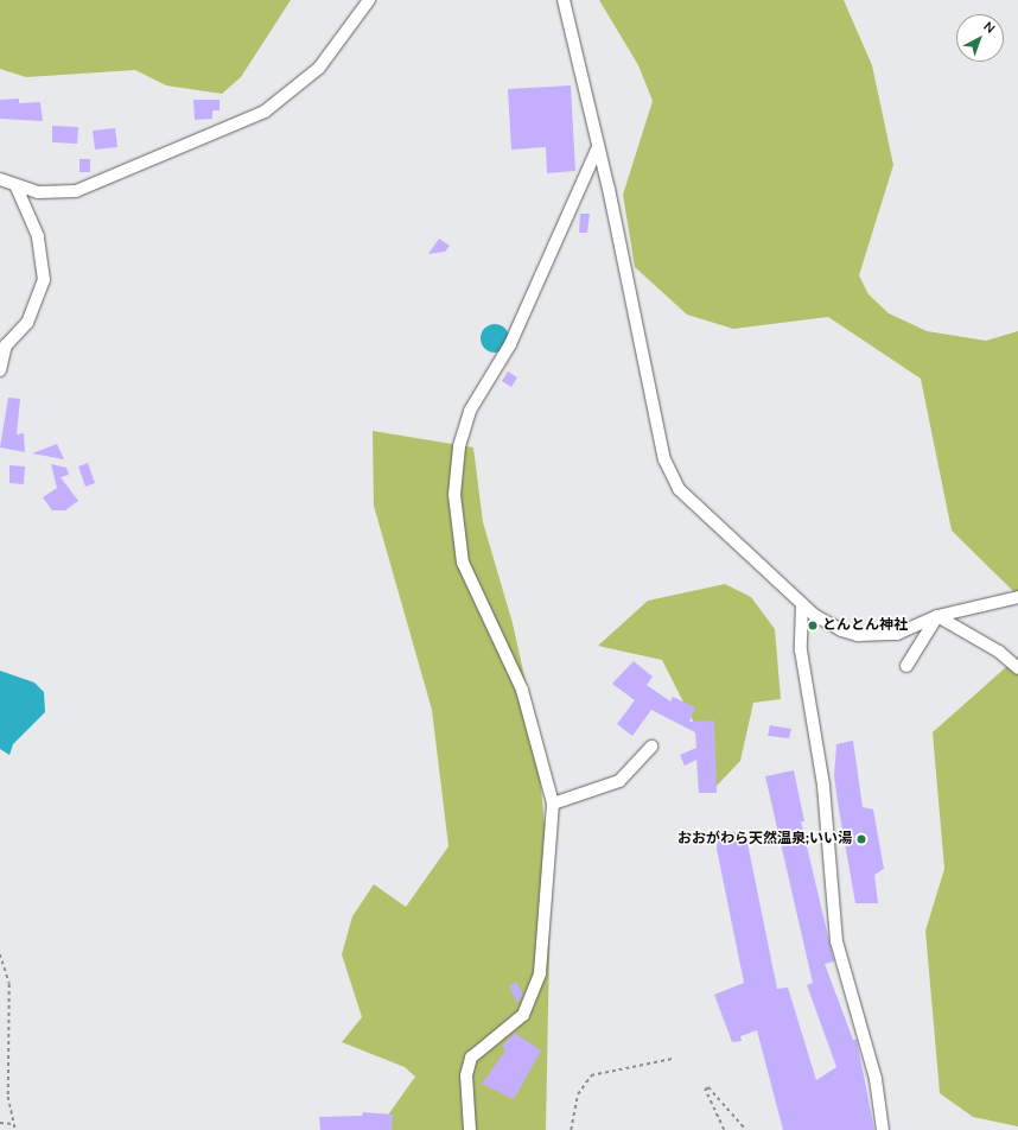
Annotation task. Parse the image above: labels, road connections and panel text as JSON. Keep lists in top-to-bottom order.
{
  "places": ["とんとん神社", "おおがわら天然温泉;いい湯"],
  "north": "top right"
}
